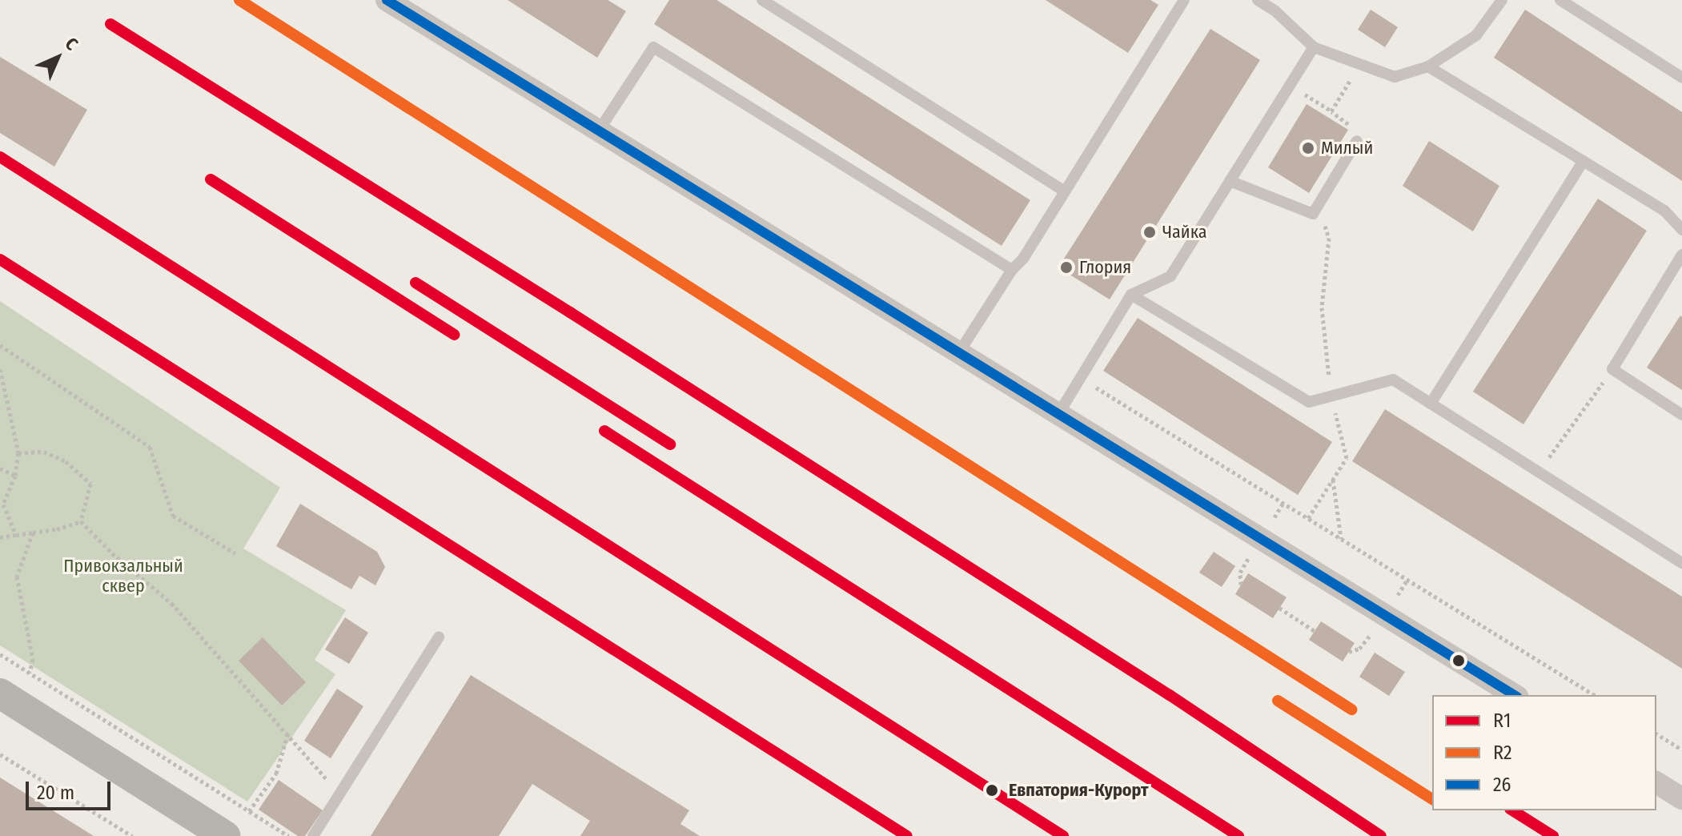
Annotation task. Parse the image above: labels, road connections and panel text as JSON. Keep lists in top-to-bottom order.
{
  "parks": ["Привокзальный сквер"],
  "places": [
    "Милый",
    "Чайка",
    "Глория",
    "Евпатория-Курорт"
  ],
  "lines": ["transit line R2", "transit line 26", "transit line R1"],
  "legend": ["R1", "R2", "26"],
  "scale_bar": "20 m",
  "north": "top right"
}
